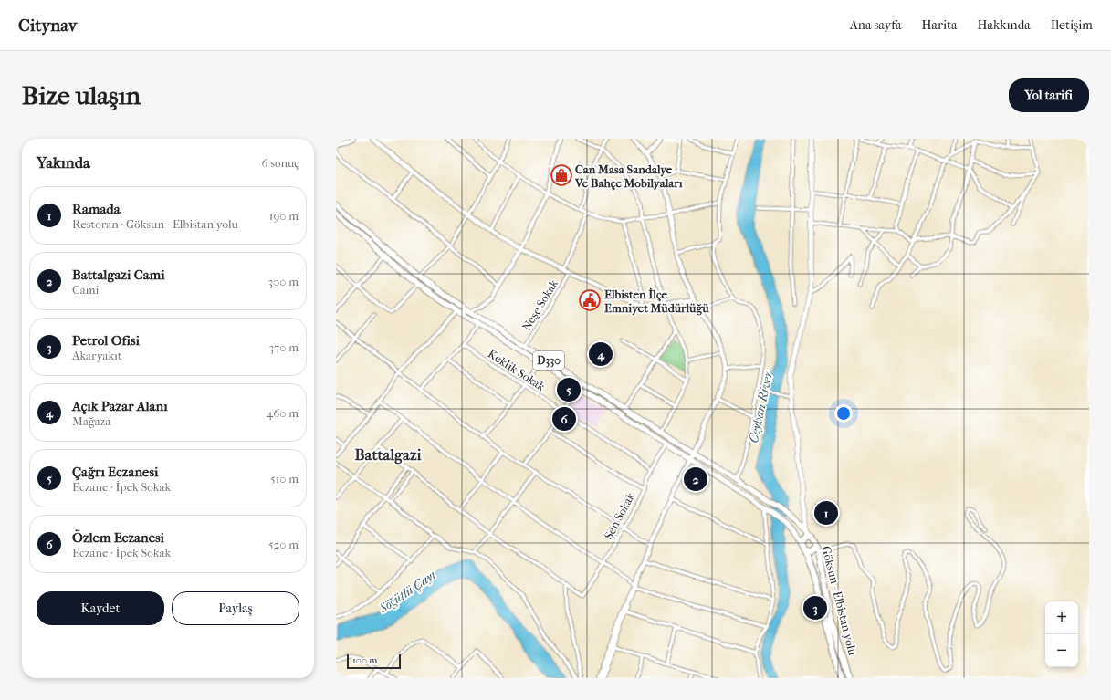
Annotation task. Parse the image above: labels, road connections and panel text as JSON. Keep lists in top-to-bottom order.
{
  "streets": {
    "highway": ["D330", "Göksun - Elbistan yolu"],
    "street": ["Neşe Sokak", "Keklik Sokak", "Şen Sokak"]
  },
  "crossings": [
    ["Neşe Sokak", "D330"],
    ["D330", "Şen Sokak"],
    ["D330", "Göksun - Elbistan yolu"],
    ["Keklik Sokak", "Şen Sokak"]
  ],
  "districts": ["Battalgazi"],
  "water": ["Ceyhan River", "Söğütlü Çayı"],
  "places": {
    "shop": ["Can Masa Sandalye Ve Bahçe Mobilyaları"],
    "public building": ["Elbisten İlçe Emniyet Müdürlüğü"]
  },
  "scale_bar": "100 m",
  "page": {
    "header": "Citynav",
    "nav": [
      "Ana sayfa",
      "Harita",
      "Hakkında",
      "İletişim"
    ],
    "buttons": [
      "Yol tarifi",
      ["Kaydet", "Paylaş"]
    ],
    "title": "Bize ulaşın",
    "heading": ["Yakında", "6 sonuç"],
    "list": [
      {
        "mark": "1",
        "name": "Ramada",
        "note": "Restoran · Göksun - Elbistan yolu",
        "value": "190 m"
      },
      {
        "mark": "2",
        "name": "Battalgazi Cami",
        "note": "Cami",
        "value": "300 m"
      },
      {
        "mark": "3",
        "name": "Petrol Ofisi",
        "note": "Akaryakıt",
        "value": "370 m"
      },
      {
        "mark": "4",
        "name": "Açık Pazar Alanı",
        "note": "Mağaza",
        "value": "460 m"
      },
      {
        "mark": "5",
        "name": "Çağrı Eczanesi",
        "note": "Eczane · İpek Sokak",
        "value": "510 m"
      },
      {
        "mark": "6",
        "name": "Özlem Eczanesi",
        "note": "Eczane · İpek Sokak",
        "value": "520 m"
      }
    ],
    "pins": [
      "4",
      "5",
      "6",
      "2",
      "1",
      "3"
    ],
    "map_buttons": ["+", "−"],
    "scale": "100 m"
  }
}
